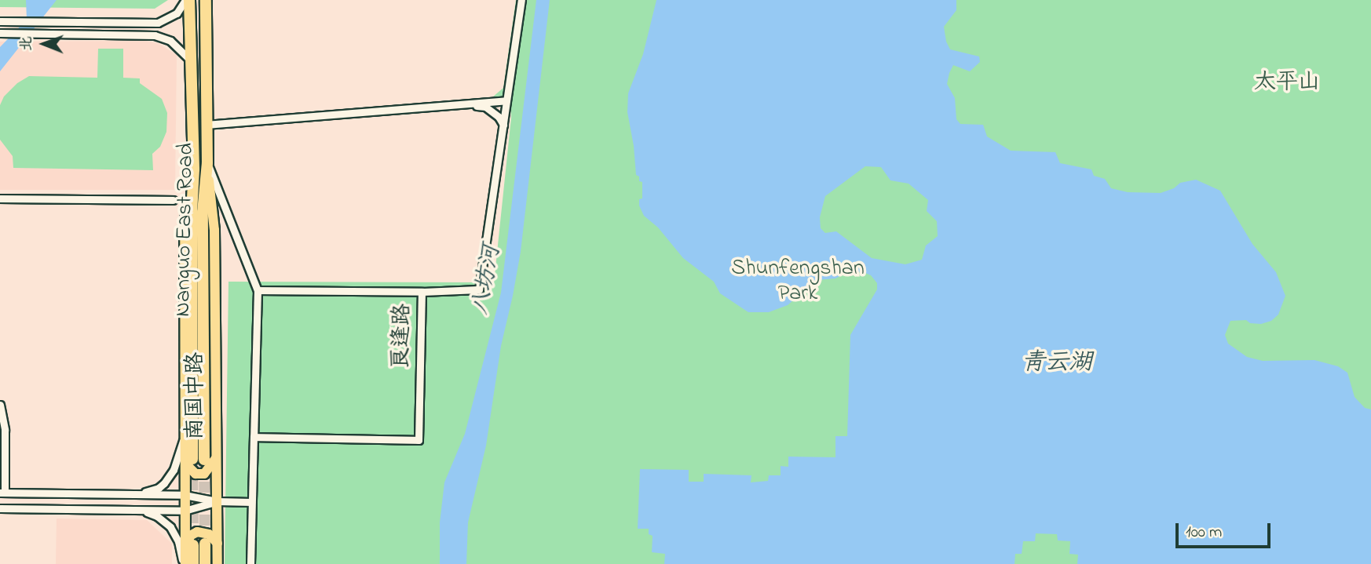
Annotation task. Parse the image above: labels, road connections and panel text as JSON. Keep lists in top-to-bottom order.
{
  "streets": {
    "highway": ["Nanguo East Road"],
    "main road": ["南国中路"],
    "street": ["良逢路"]
  },
  "crossings": [
    ["Nanguo East Road", "南国中路"]
  ],
  "water": ["八坊河", "青云湖"],
  "parks": ["太平山", "Shunfengshan Park"],
  "scale_bar": "100 m",
  "north": "left"
}
